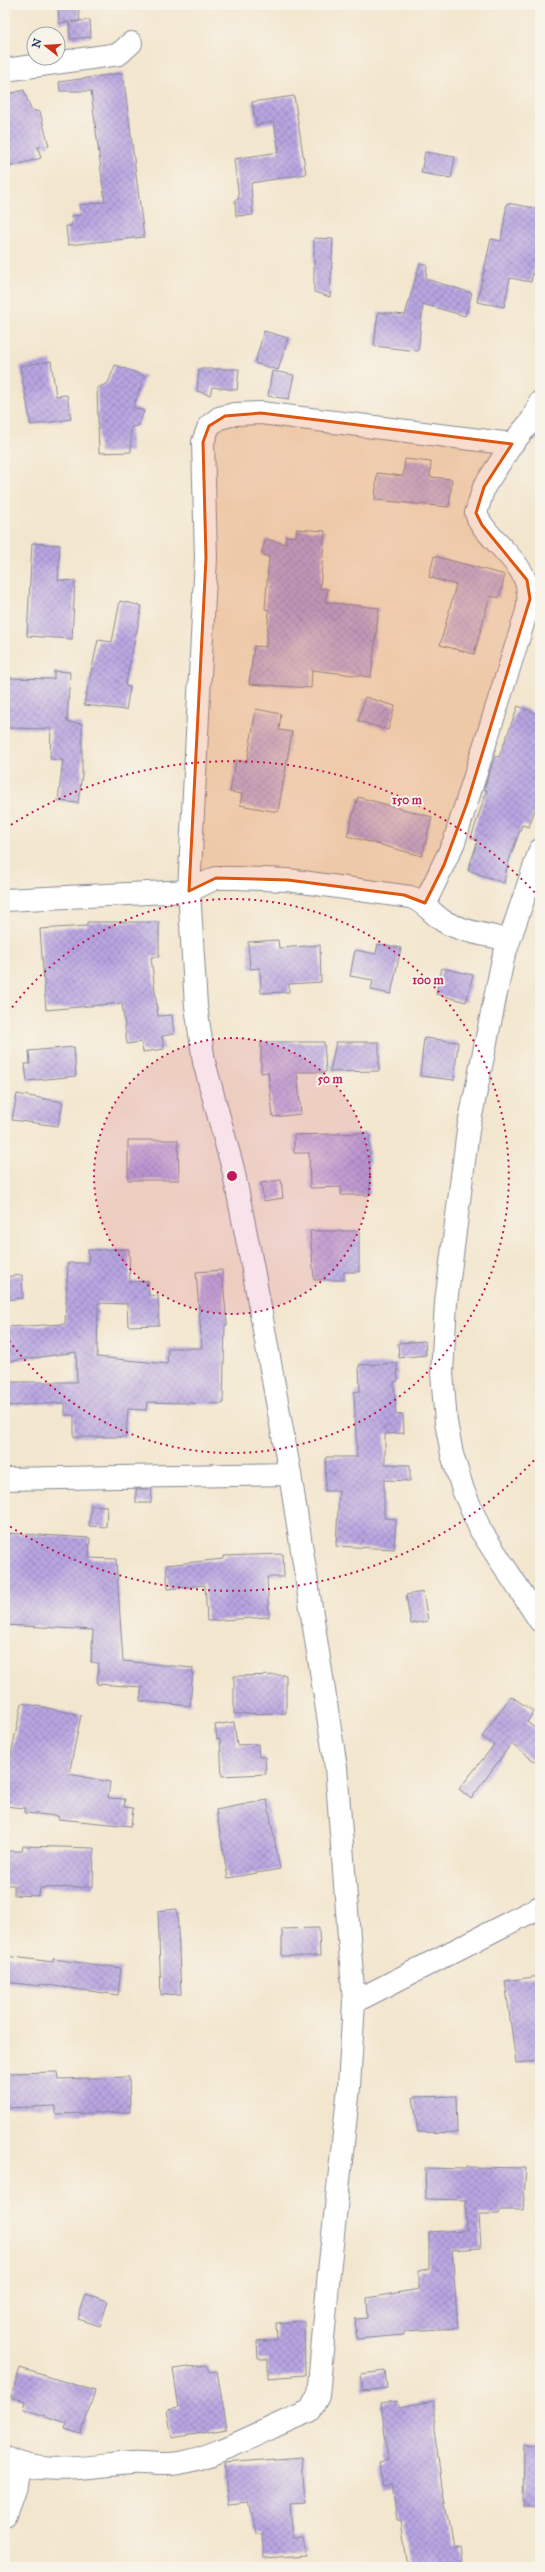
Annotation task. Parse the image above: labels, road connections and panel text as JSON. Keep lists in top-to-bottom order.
{
  "north": "left",
  "rings": ["150 m", "100 m", "50 m"]
}
